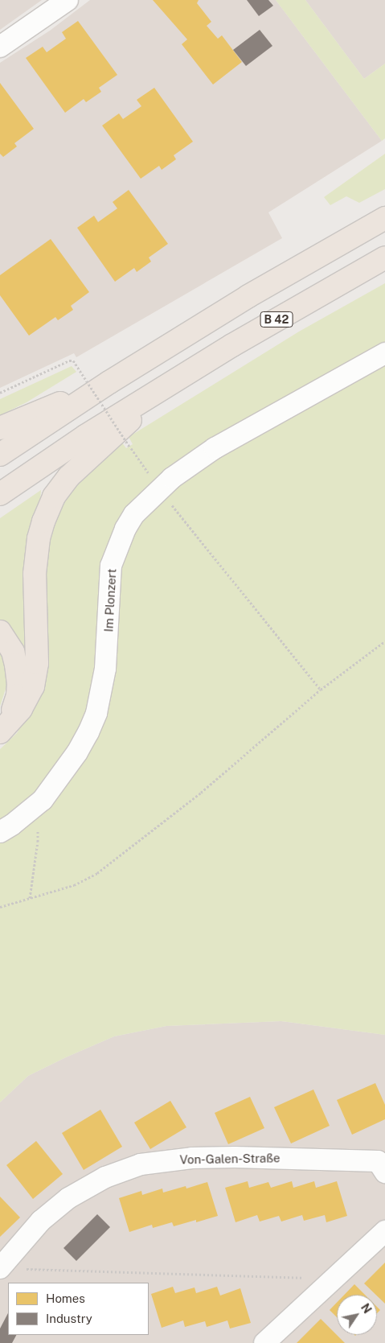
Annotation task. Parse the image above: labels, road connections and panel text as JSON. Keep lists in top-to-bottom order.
{
  "streets": {
    "highway": ["B 42"],
    "street": ["Im Plonzert", "Von-Galen-Straße"]
  },
  "legend": ["Homes", "Industry"],
  "north": "top right"
}
